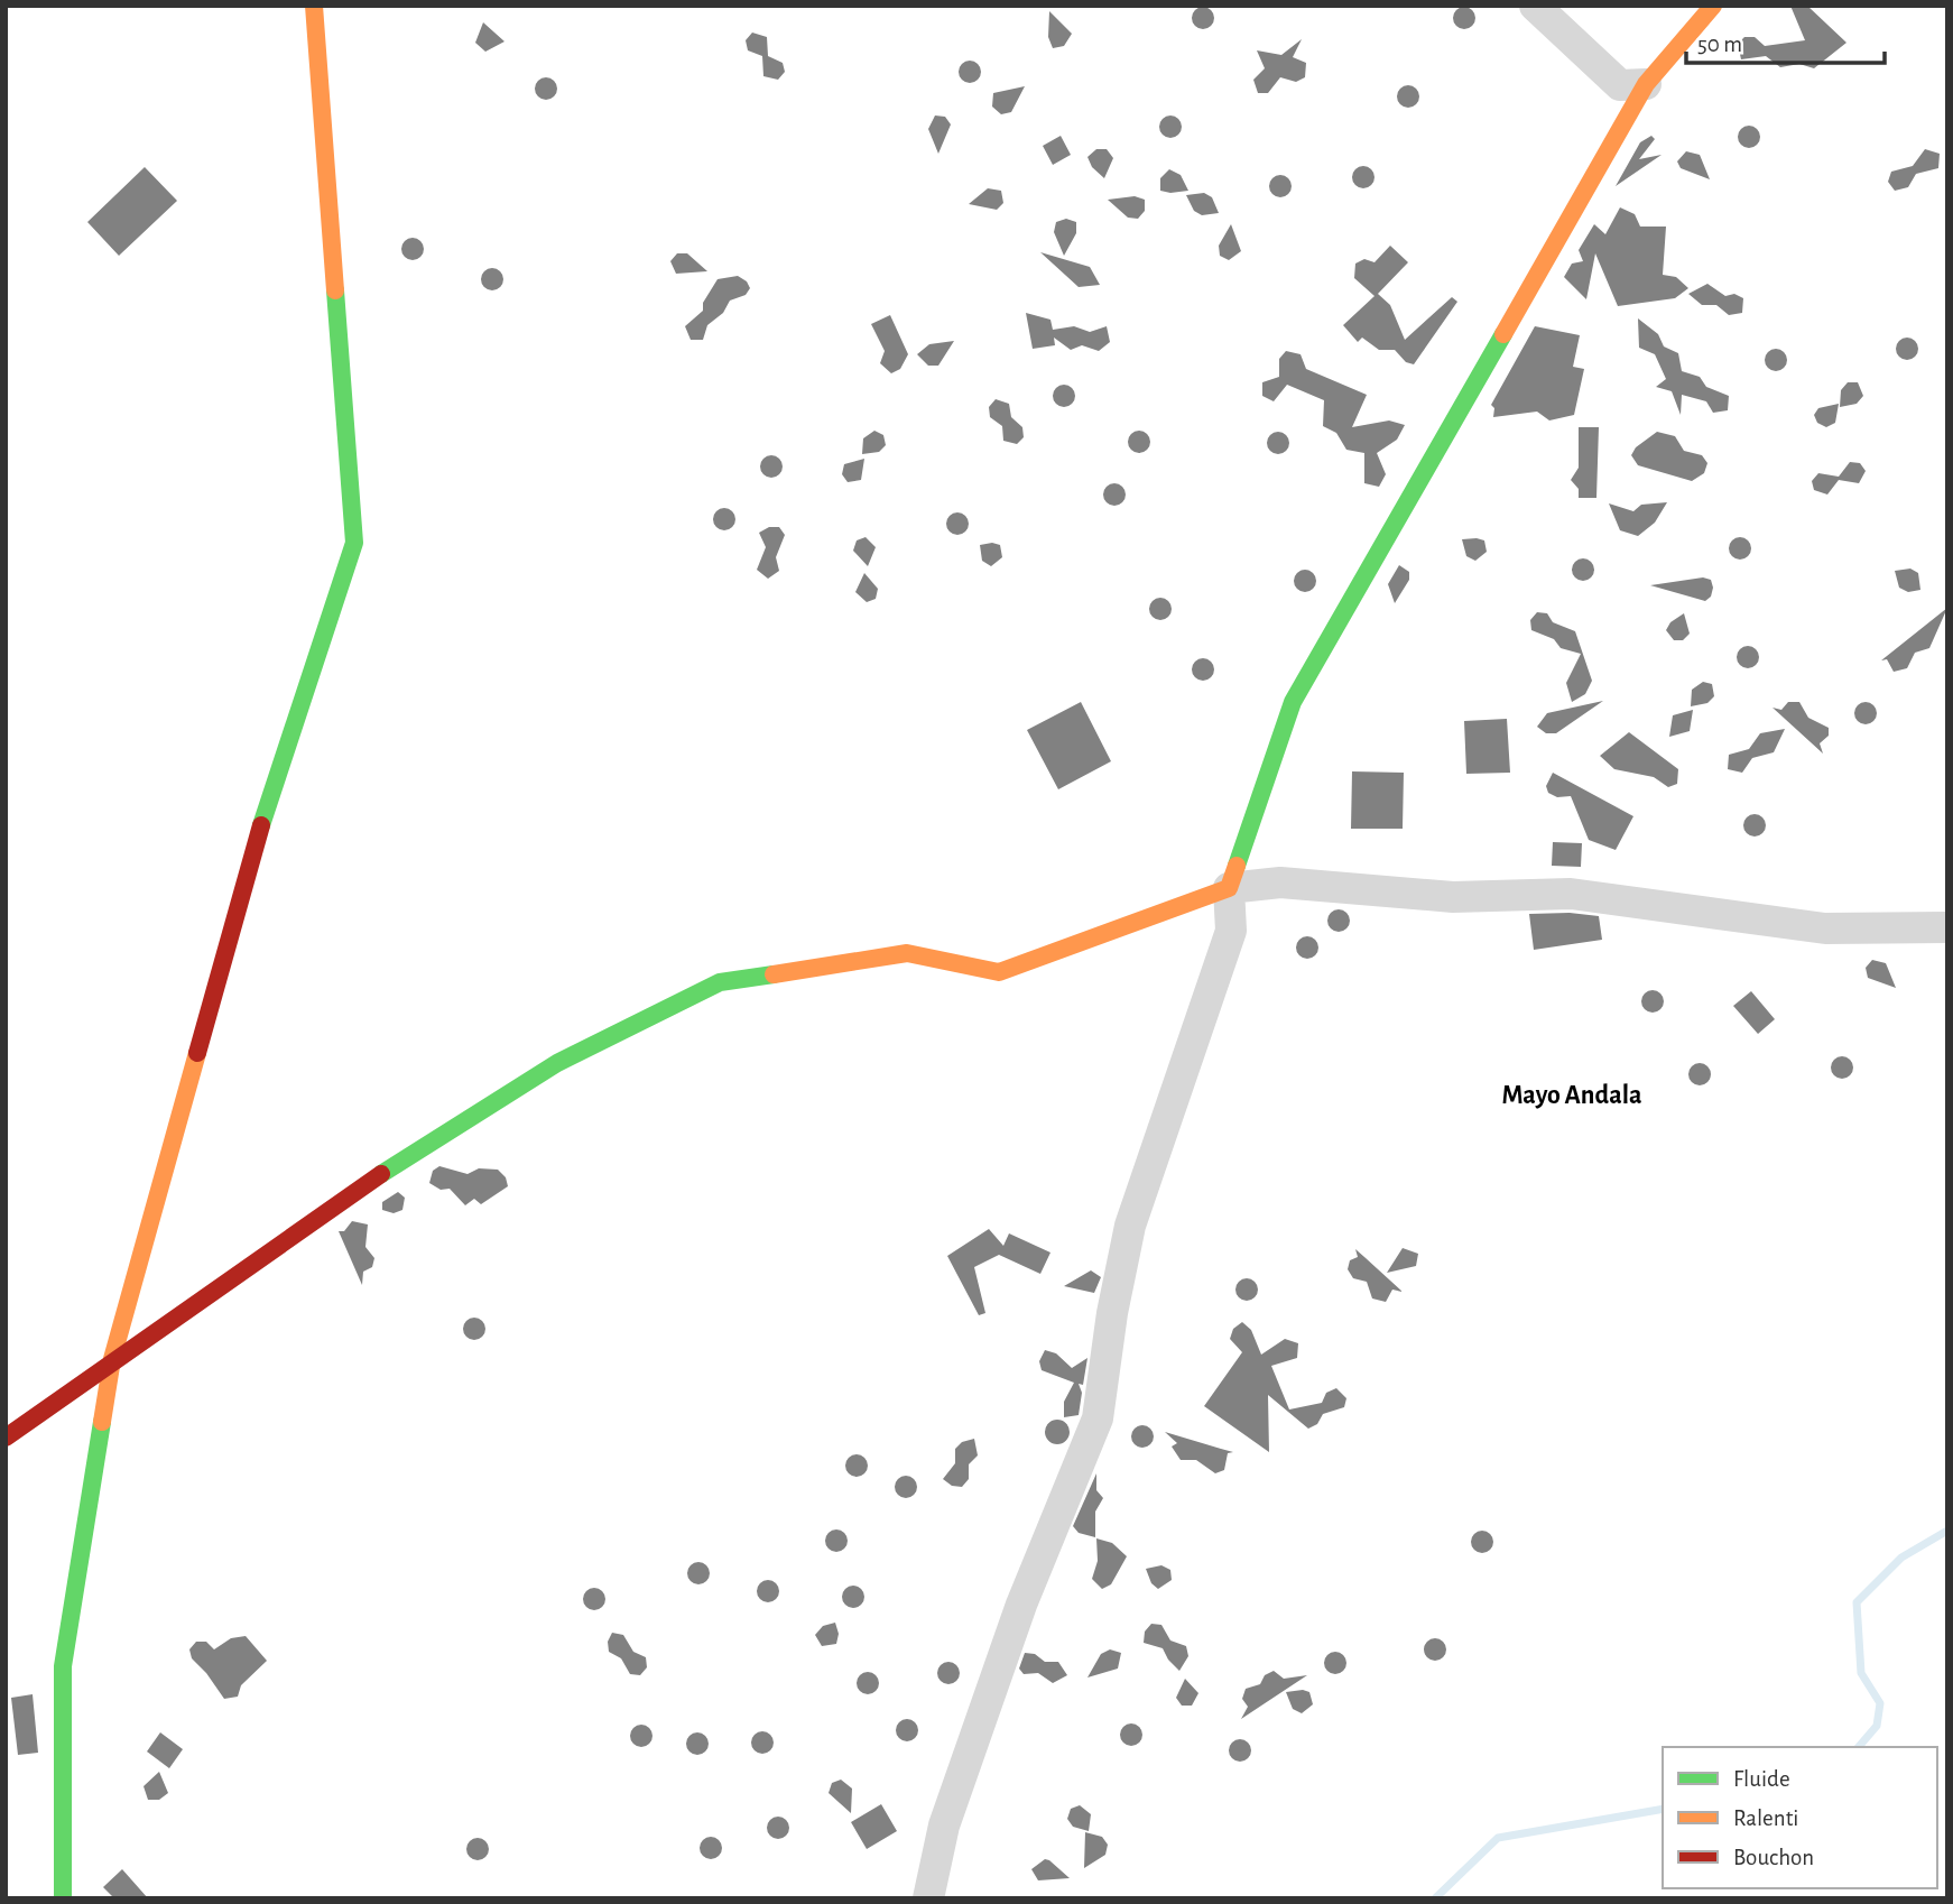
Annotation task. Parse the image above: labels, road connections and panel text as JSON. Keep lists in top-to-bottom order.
{
  "districts": ["Mayo Andala"],
  "legend": ["Fluide", "Ralenti", "Bouchon"],
  "scale_bar": "50 m"
}
